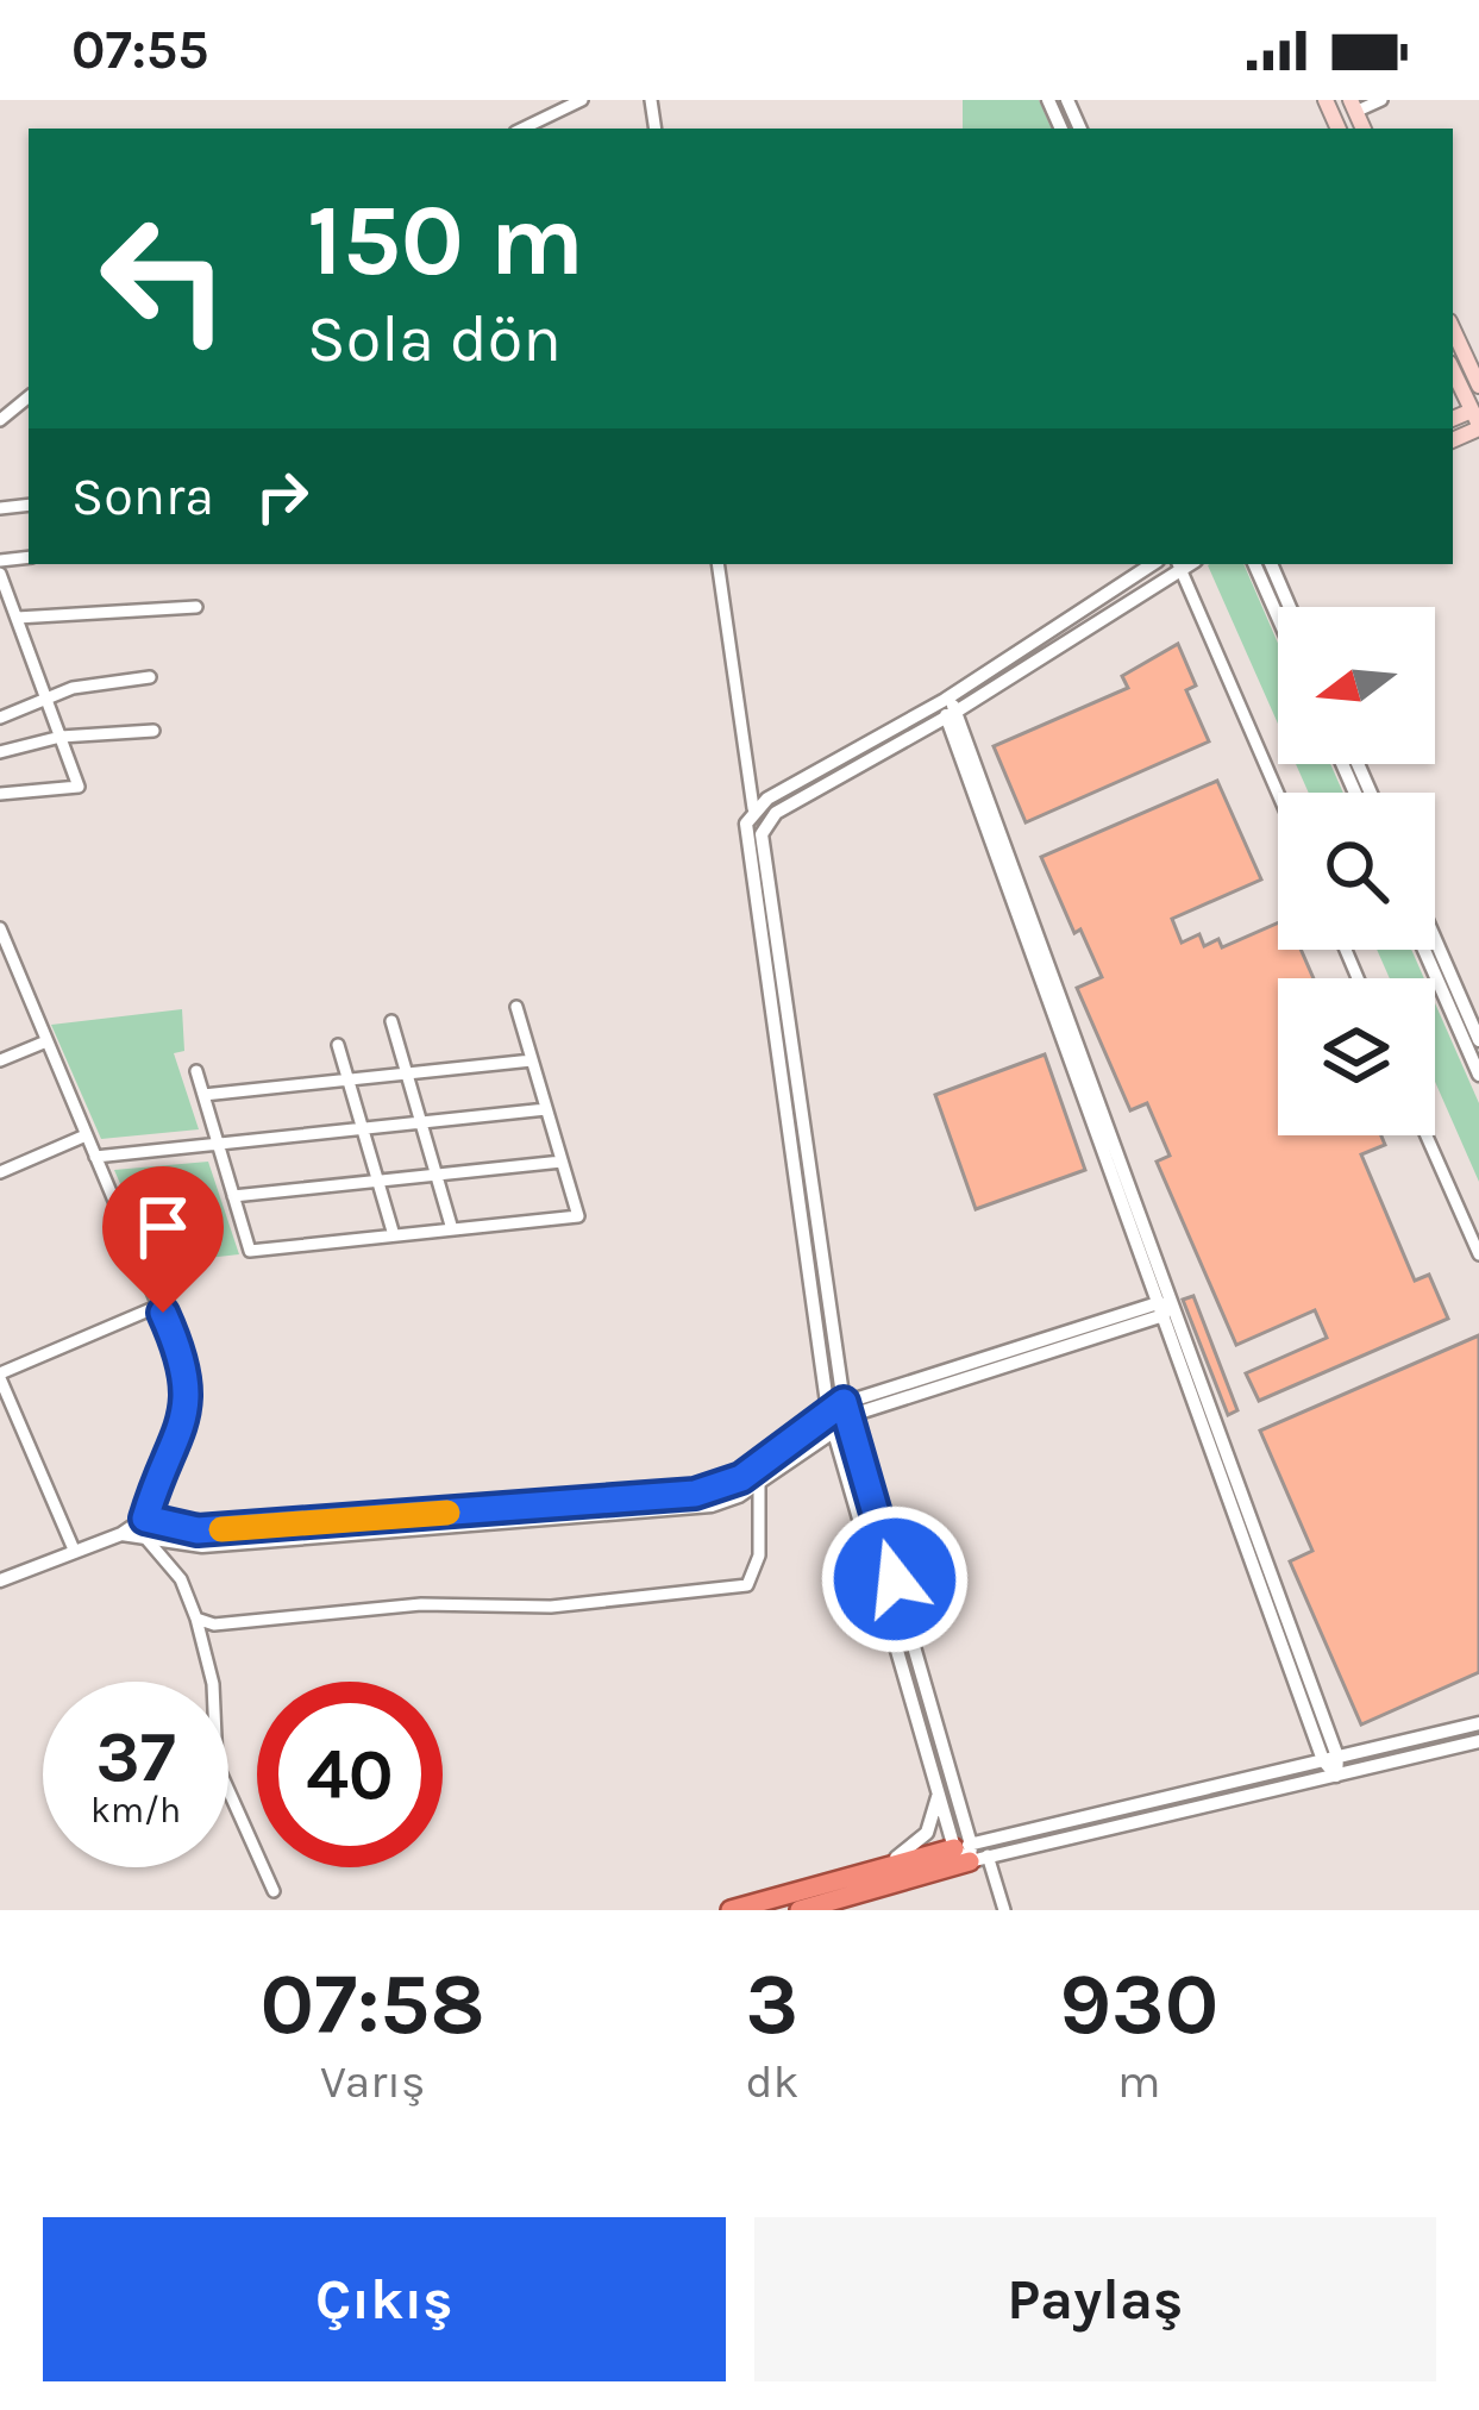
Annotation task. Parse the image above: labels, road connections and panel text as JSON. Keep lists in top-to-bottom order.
{
  "north": "left",
  "page": {
    "status": "07:55",
    "turn": ["150 m", "Sola dön"],
    "then": "Sonra",
    "speed": "37 km/h",
    "limit": "40",
    "eta": [
      "07:58",
      "Varış",
      "3",
      "dk",
      "930",
      "m"
    ],
    "buttons": ["Çıkış", "Paylaş"]
  }
}
